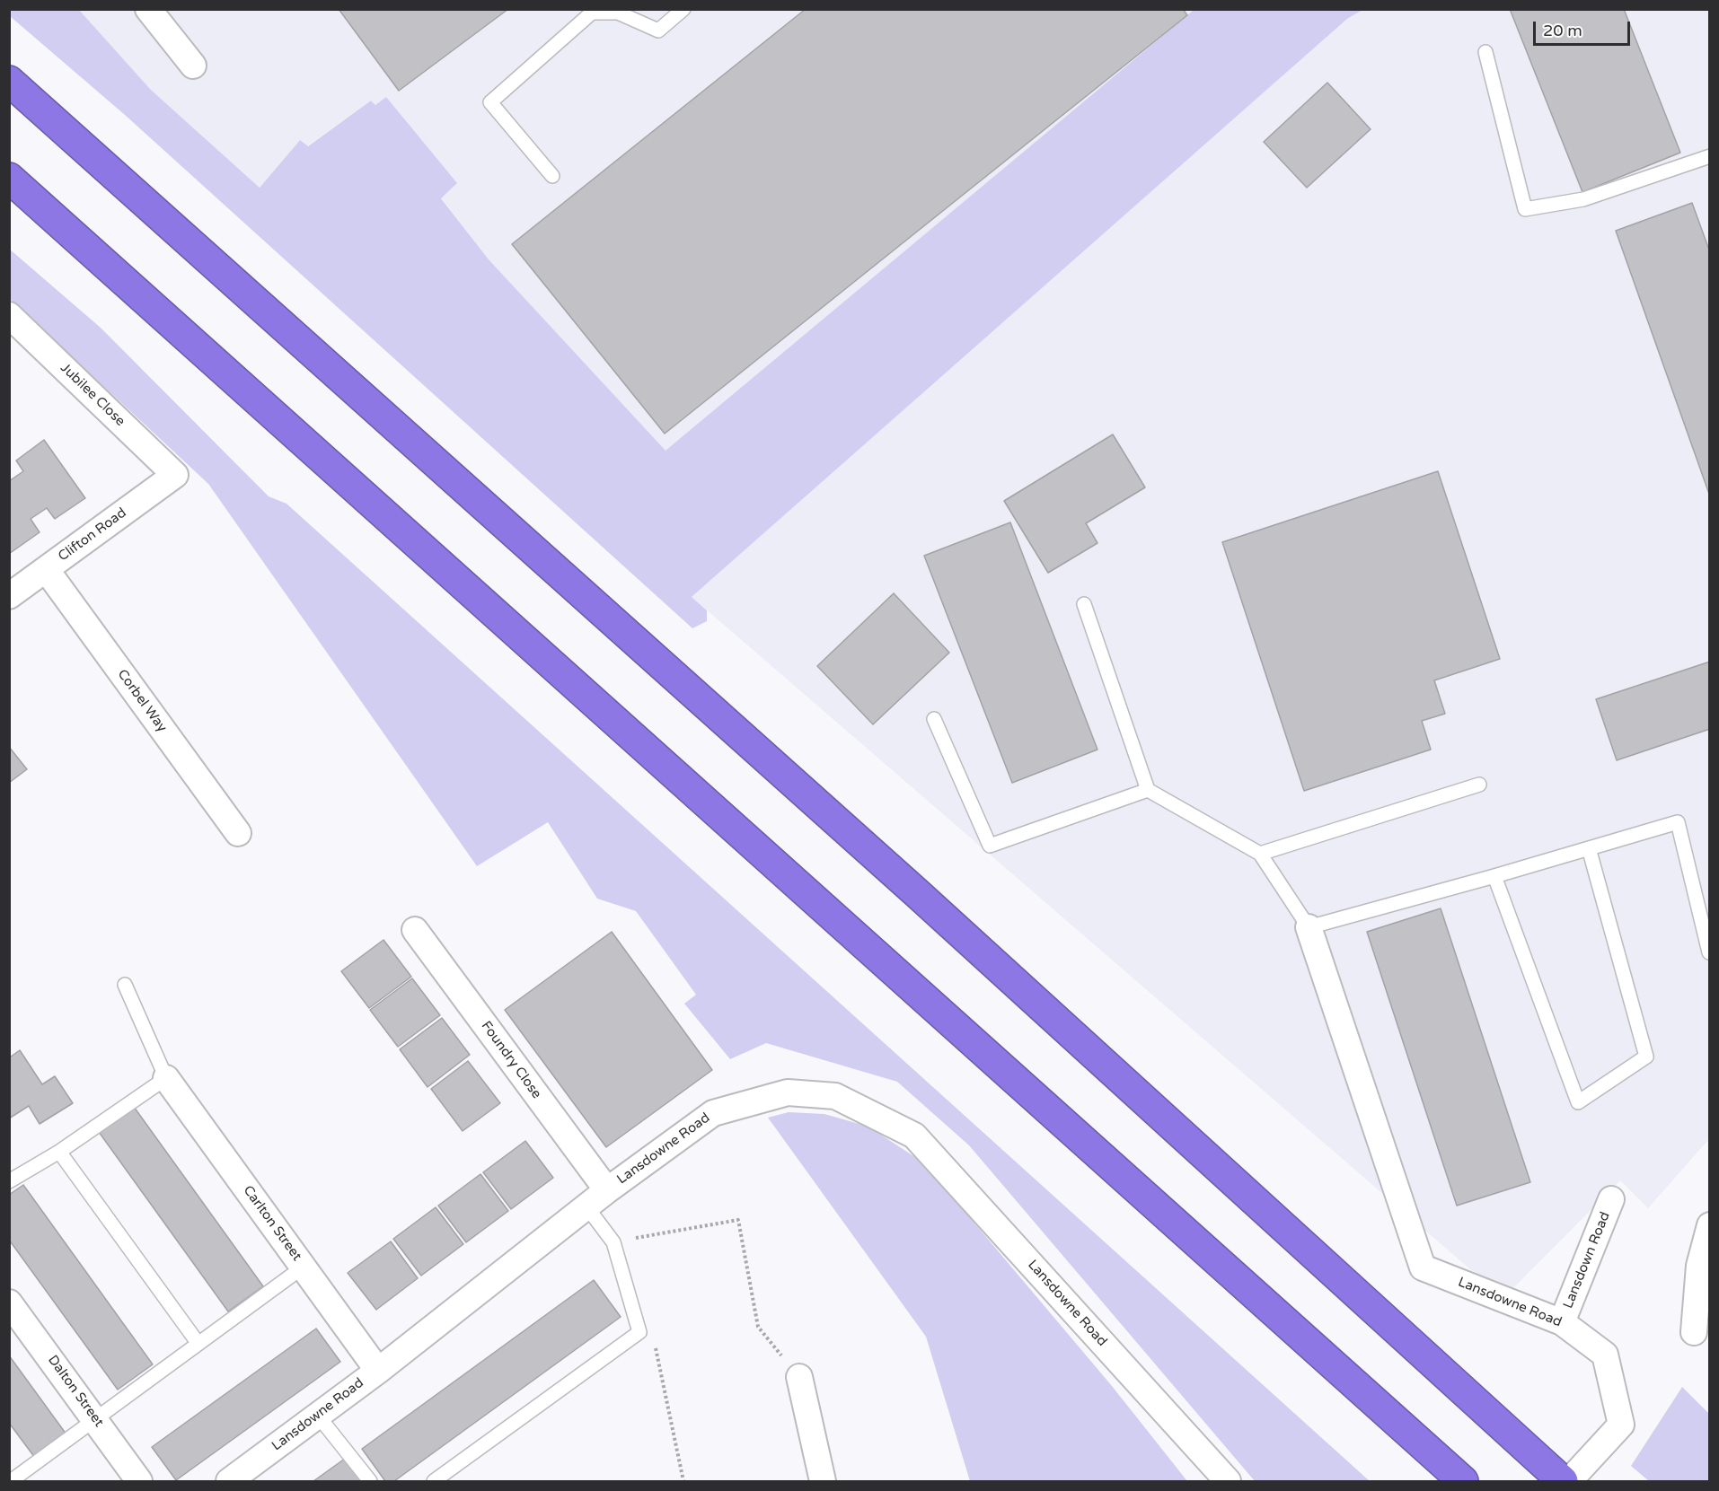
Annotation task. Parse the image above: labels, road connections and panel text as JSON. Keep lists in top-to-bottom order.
{
  "streets": {
    "street": [
      "Jubilee Close",
      "Clifton Road",
      "Corbel Way",
      "Foundry Close",
      "Lansdowne Road",
      "Carlton Street",
      "Lansdown Road",
      "Dalton Street"
    ]
  },
  "crossings": [
    ["Jubilee Close", "Clifton Road"],
    ["Clifton Road", "Corbel Way"],
    ["Foundry Close", "Lansdowne Road"],
    ["Lansdowne Road", "Carlton Street"],
    ["Lansdowne Road", "Lansdown Road"]
  ],
  "scale_bar": "20 m"
}
